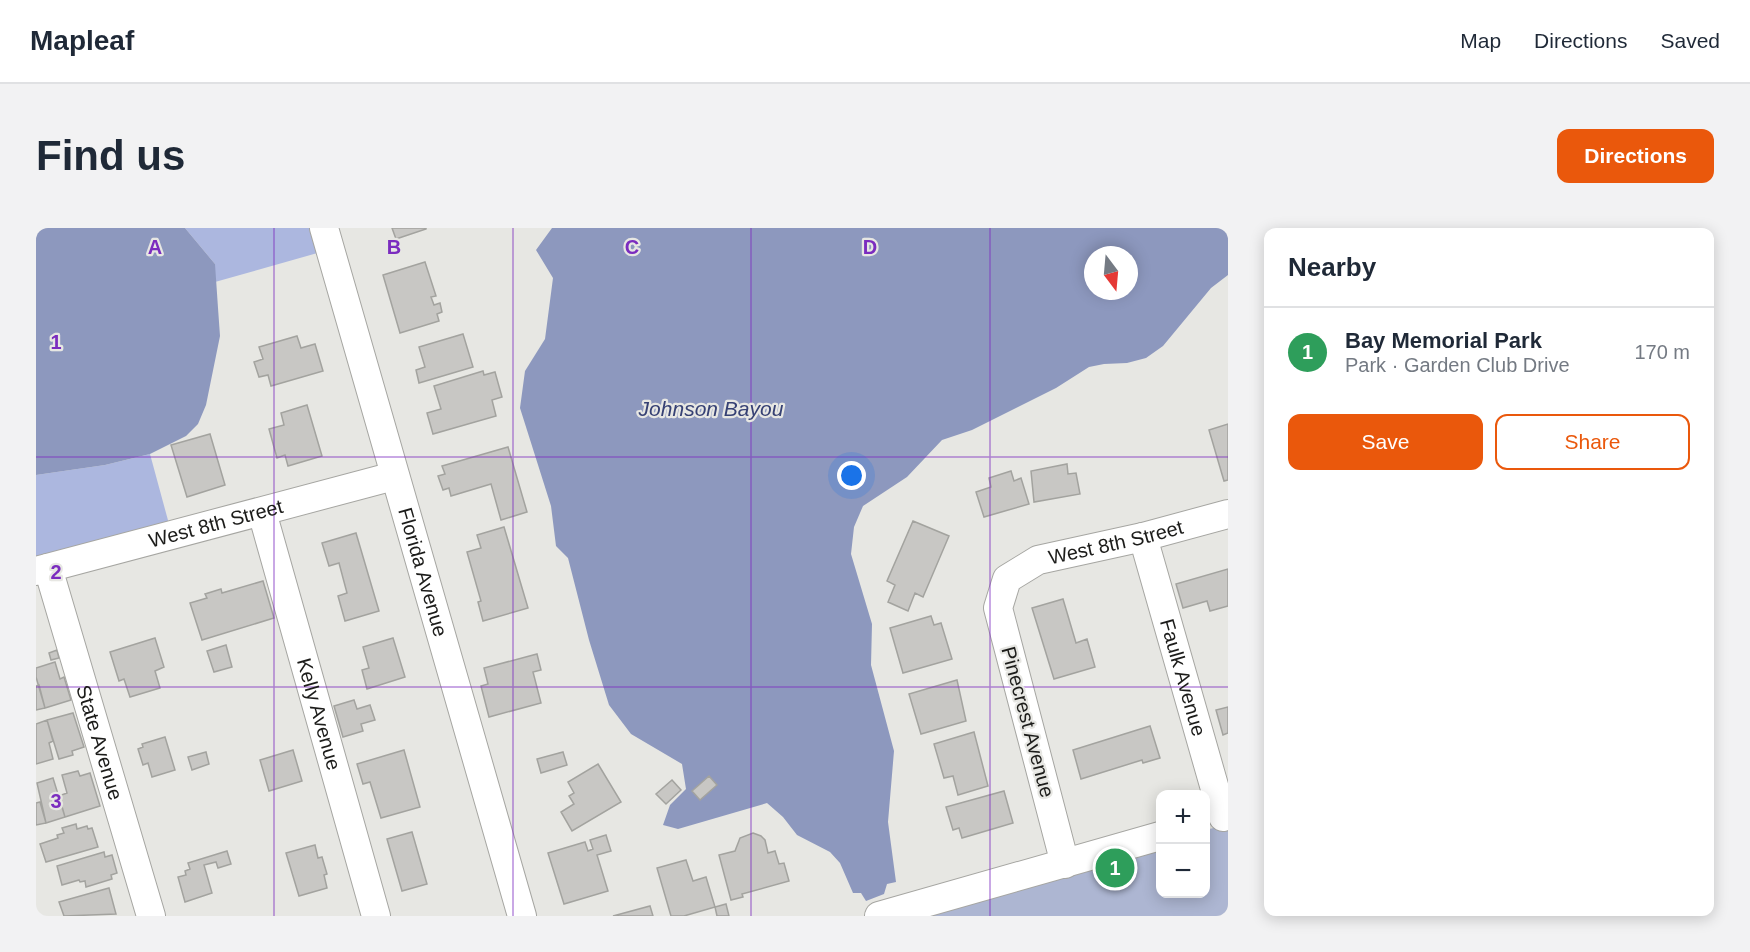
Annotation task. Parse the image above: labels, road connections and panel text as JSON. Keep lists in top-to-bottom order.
{
  "streets": {
    "street": [
      "West 8th Street",
      "Florida Avenue",
      "Faulk Avenue",
      "Kelly Avenue",
      "Pinecrest Avenue",
      "State Avenue"
    ]
  },
  "crossings": [
    ["West 8th Street", "Florida Avenue"],
    ["West 8th Street", "Faulk Avenue"],
    ["West 8th Street", "Kelly Avenue"],
    ["West 8th Street", "Pinecrest Avenue"],
    ["West 8th Street", "State Avenue"]
  ],
  "water": ["Johnson Bayou"],
  "north": "bottom",
  "page": {
    "header": "Mapleaf",
    "nav": ["Map", "Directions", "Saved"],
    "buttons": [
      "Directions",
      ["Save", "Share"]
    ],
    "title": "Find us",
    "heading": "Nearby",
    "list": [
      {
        "mark": "1",
        "name": "Bay Memorial Park",
        "note": "Park · Garden Club Drive",
        "value": "170 m"
      }
    ],
    "map_buttons": ["+", "−"],
    "pins": "1"
  },
  "grid": {
    "columns": [
      "A",
      "B",
      "C",
      "D"
    ],
    "rows": ["1", "2", "3"]
  }
}
